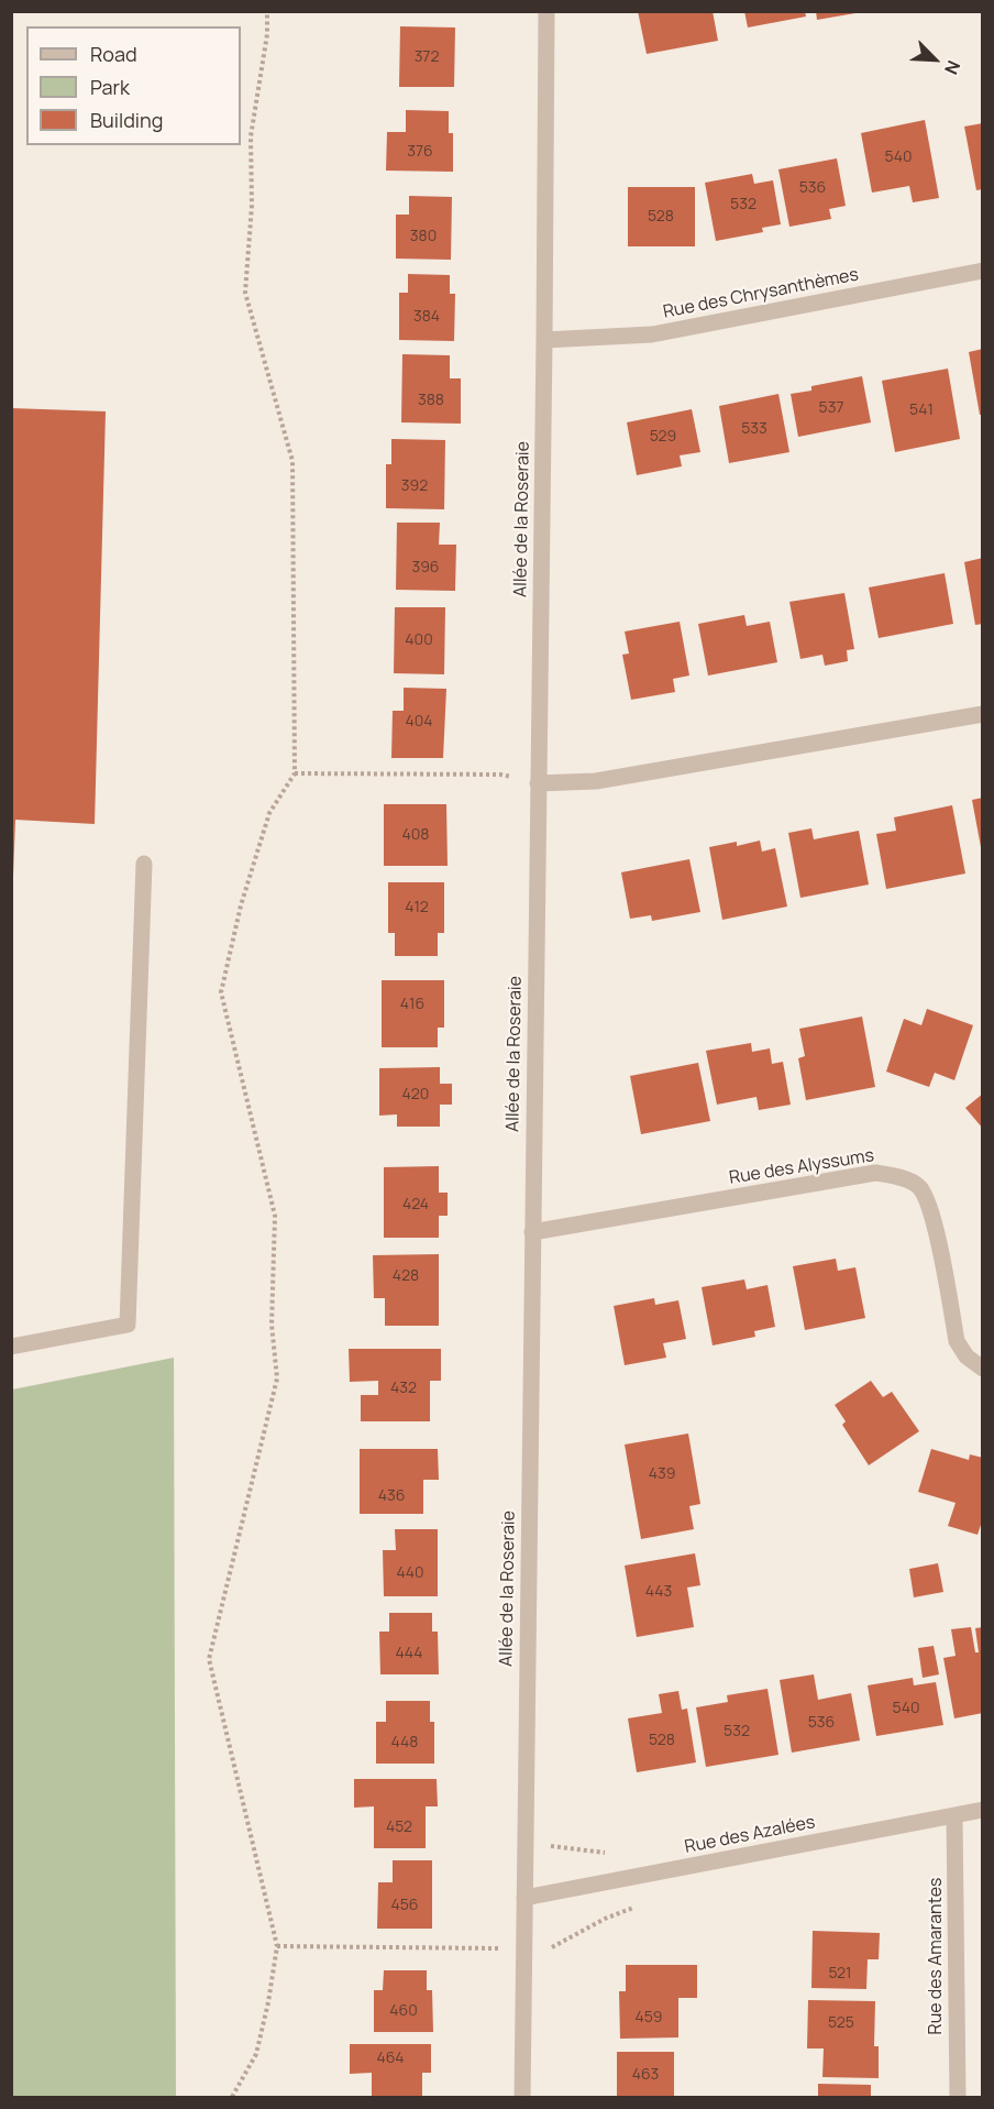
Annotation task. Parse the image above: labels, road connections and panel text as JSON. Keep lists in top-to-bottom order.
{
  "streets": {
    "street": [
      "Rue des Chrysanthèmes",
      "Allée de la Roseraie",
      "Rue des Alyssums",
      "Rue des Azalées",
      "Rue des Amarantes"
    ]
  },
  "crossings": [
    ["Rue des Chrysanthèmes", "Allée de la Roseraie"],
    ["Allée de la Roseraie", "Rue des Alyssums"],
    ["Allée de la Roseraie", "Rue des Azalées"],
    ["Rue des Azalées", "Rue des Amarantes"]
  ],
  "house_numbers": [
    "372",
    "376",
    "540",
    "536",
    "532",
    "528",
    "380",
    "384",
    "388",
    "537",
    "541",
    "533",
    "529",
    "392",
    "396",
    "400",
    "404",
    "408",
    "412",
    "416",
    "420",
    "424",
    "428",
    "432",
    "439",
    "436",
    "440",
    "443",
    "444",
    "540",
    "536",
    "532",
    "528",
    "448",
    "452",
    "456",
    "521",
    "460",
    "459",
    "525",
    "464",
    "463"
  ],
  "legend": ["Road", "Park", "Building"],
  "north": "bottom right"
}
